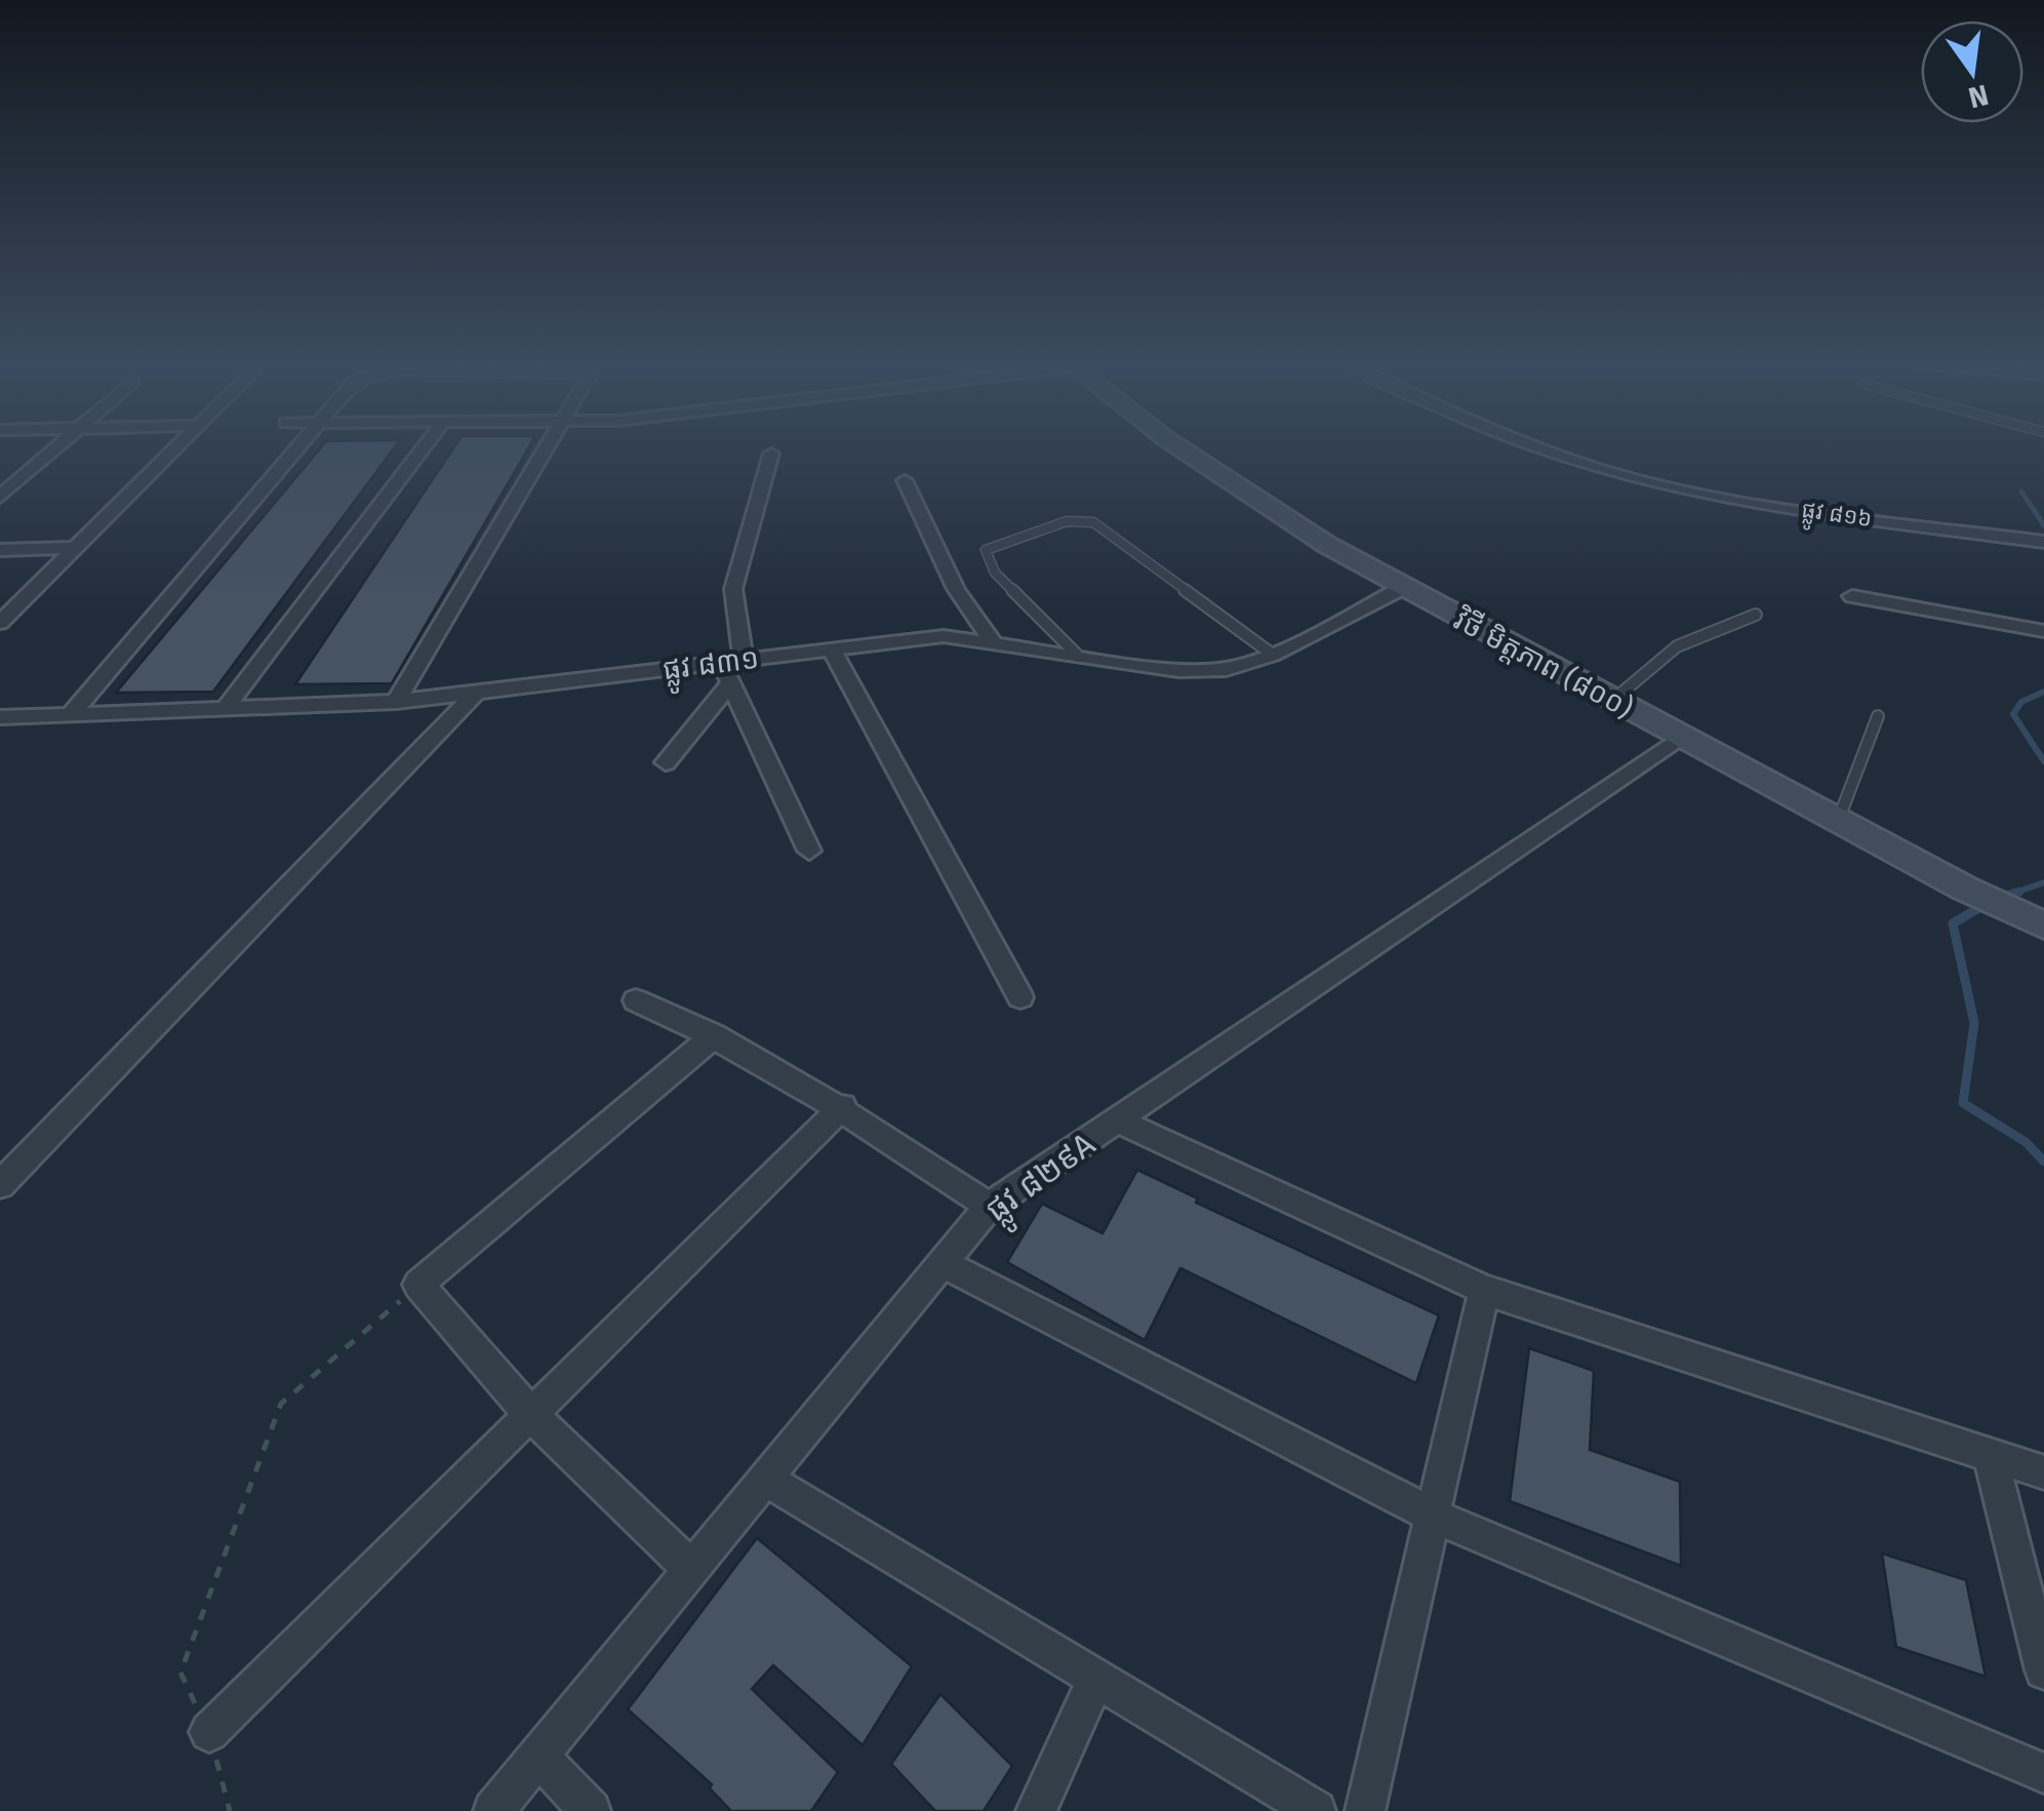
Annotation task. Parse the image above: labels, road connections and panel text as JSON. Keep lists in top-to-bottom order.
{
  "streets": {
    "main road": ["វិថី មិត្តភាព (៨០០)"],
    "street": ["ផ្លូវ ៨១៦", "ផ្លូវ ៨៣១", "ផ្លូវ ៨២៩A"]
  },
  "crossings": [
    ["ផ្លូវ ៨៣១", "វិថី មិត្តភាព (៨០០)"],
    ["វិថី មិត្តភាព (៨០០)", "ផ្លូវ ៨២៩A"]
  ],
  "north": "bottom"
}
